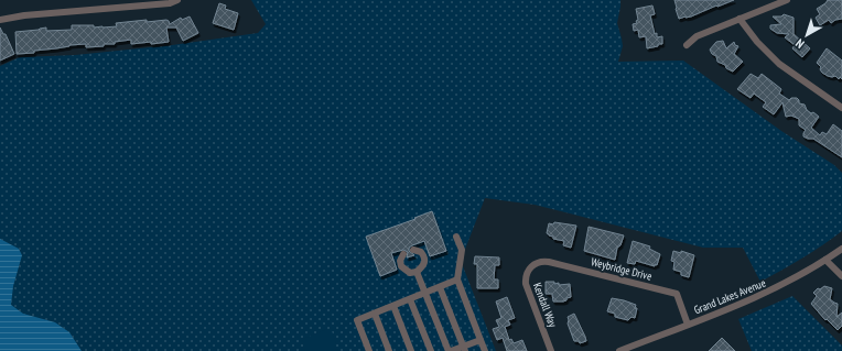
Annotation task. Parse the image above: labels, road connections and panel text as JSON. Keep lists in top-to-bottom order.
{
  "streets": {
    "street": ["Weybridge Drive", "Grand Lakes Avenue", "Kendall Way"]
  },
  "crossings": [
    ["Weybridge Drive", "Grand Lakes Avenue"],
    ["Weybridge Drive", "Kendall Way"]
  ],
  "north": "bottom left"
}
